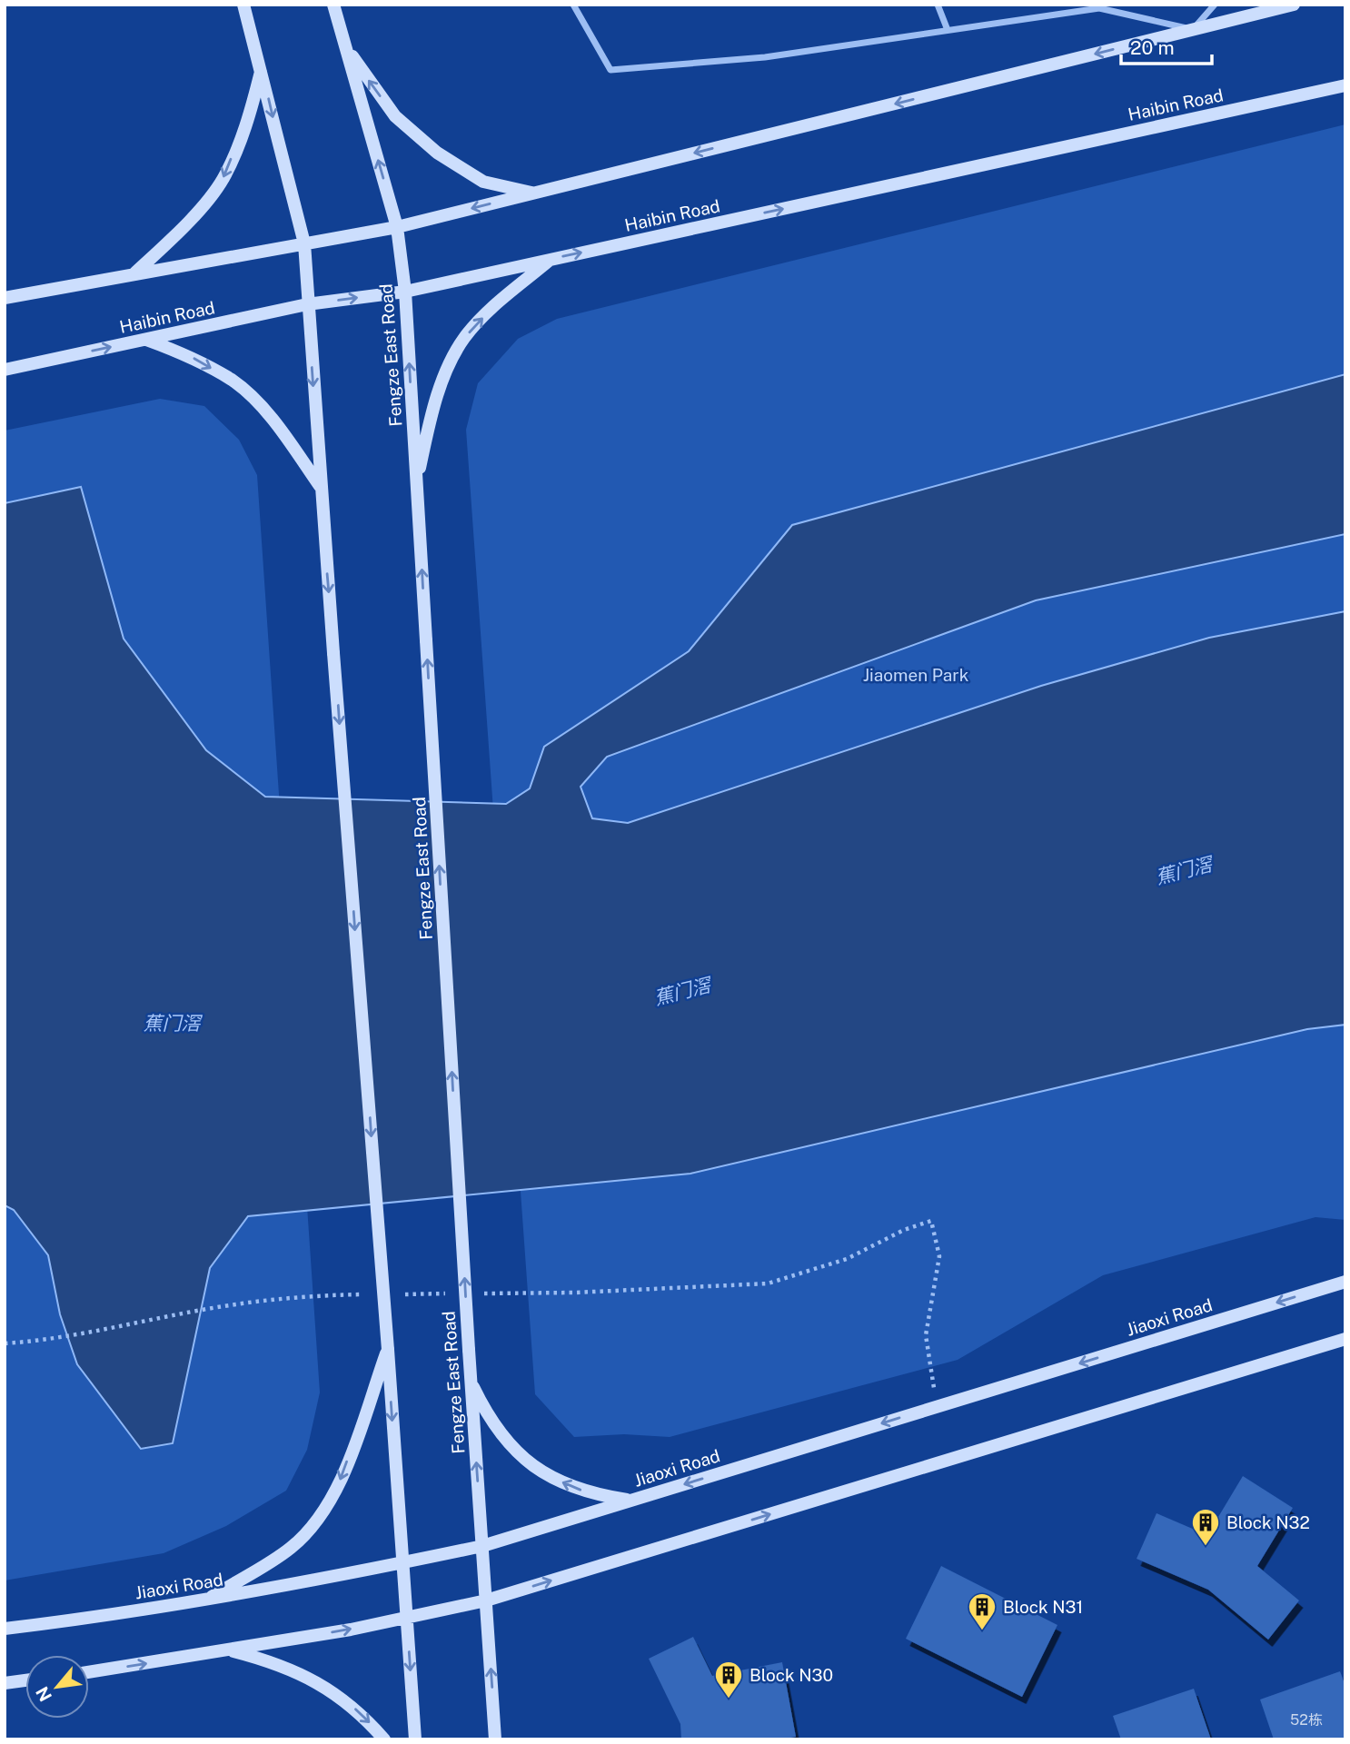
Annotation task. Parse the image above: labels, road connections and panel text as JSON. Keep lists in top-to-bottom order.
{
  "streets": {
    "street": ["Haibin Road", "Fengze East Road", "Jiaoxi Road"]
  },
  "crossings": [
    ["Haibin Road", "Fengze East Road"],
    ["Fengze East Road", "Jiaoxi Road"]
  ],
  "water": ["蕉门滘"],
  "parks": ["Jiaomen Park"],
  "places": {
    "building": ["Block N32", "Block N31", "Block N30"]
  },
  "house_numbers": ["52栋"],
  "scale_bar": "20 m",
  "north": "bottom left"
}
